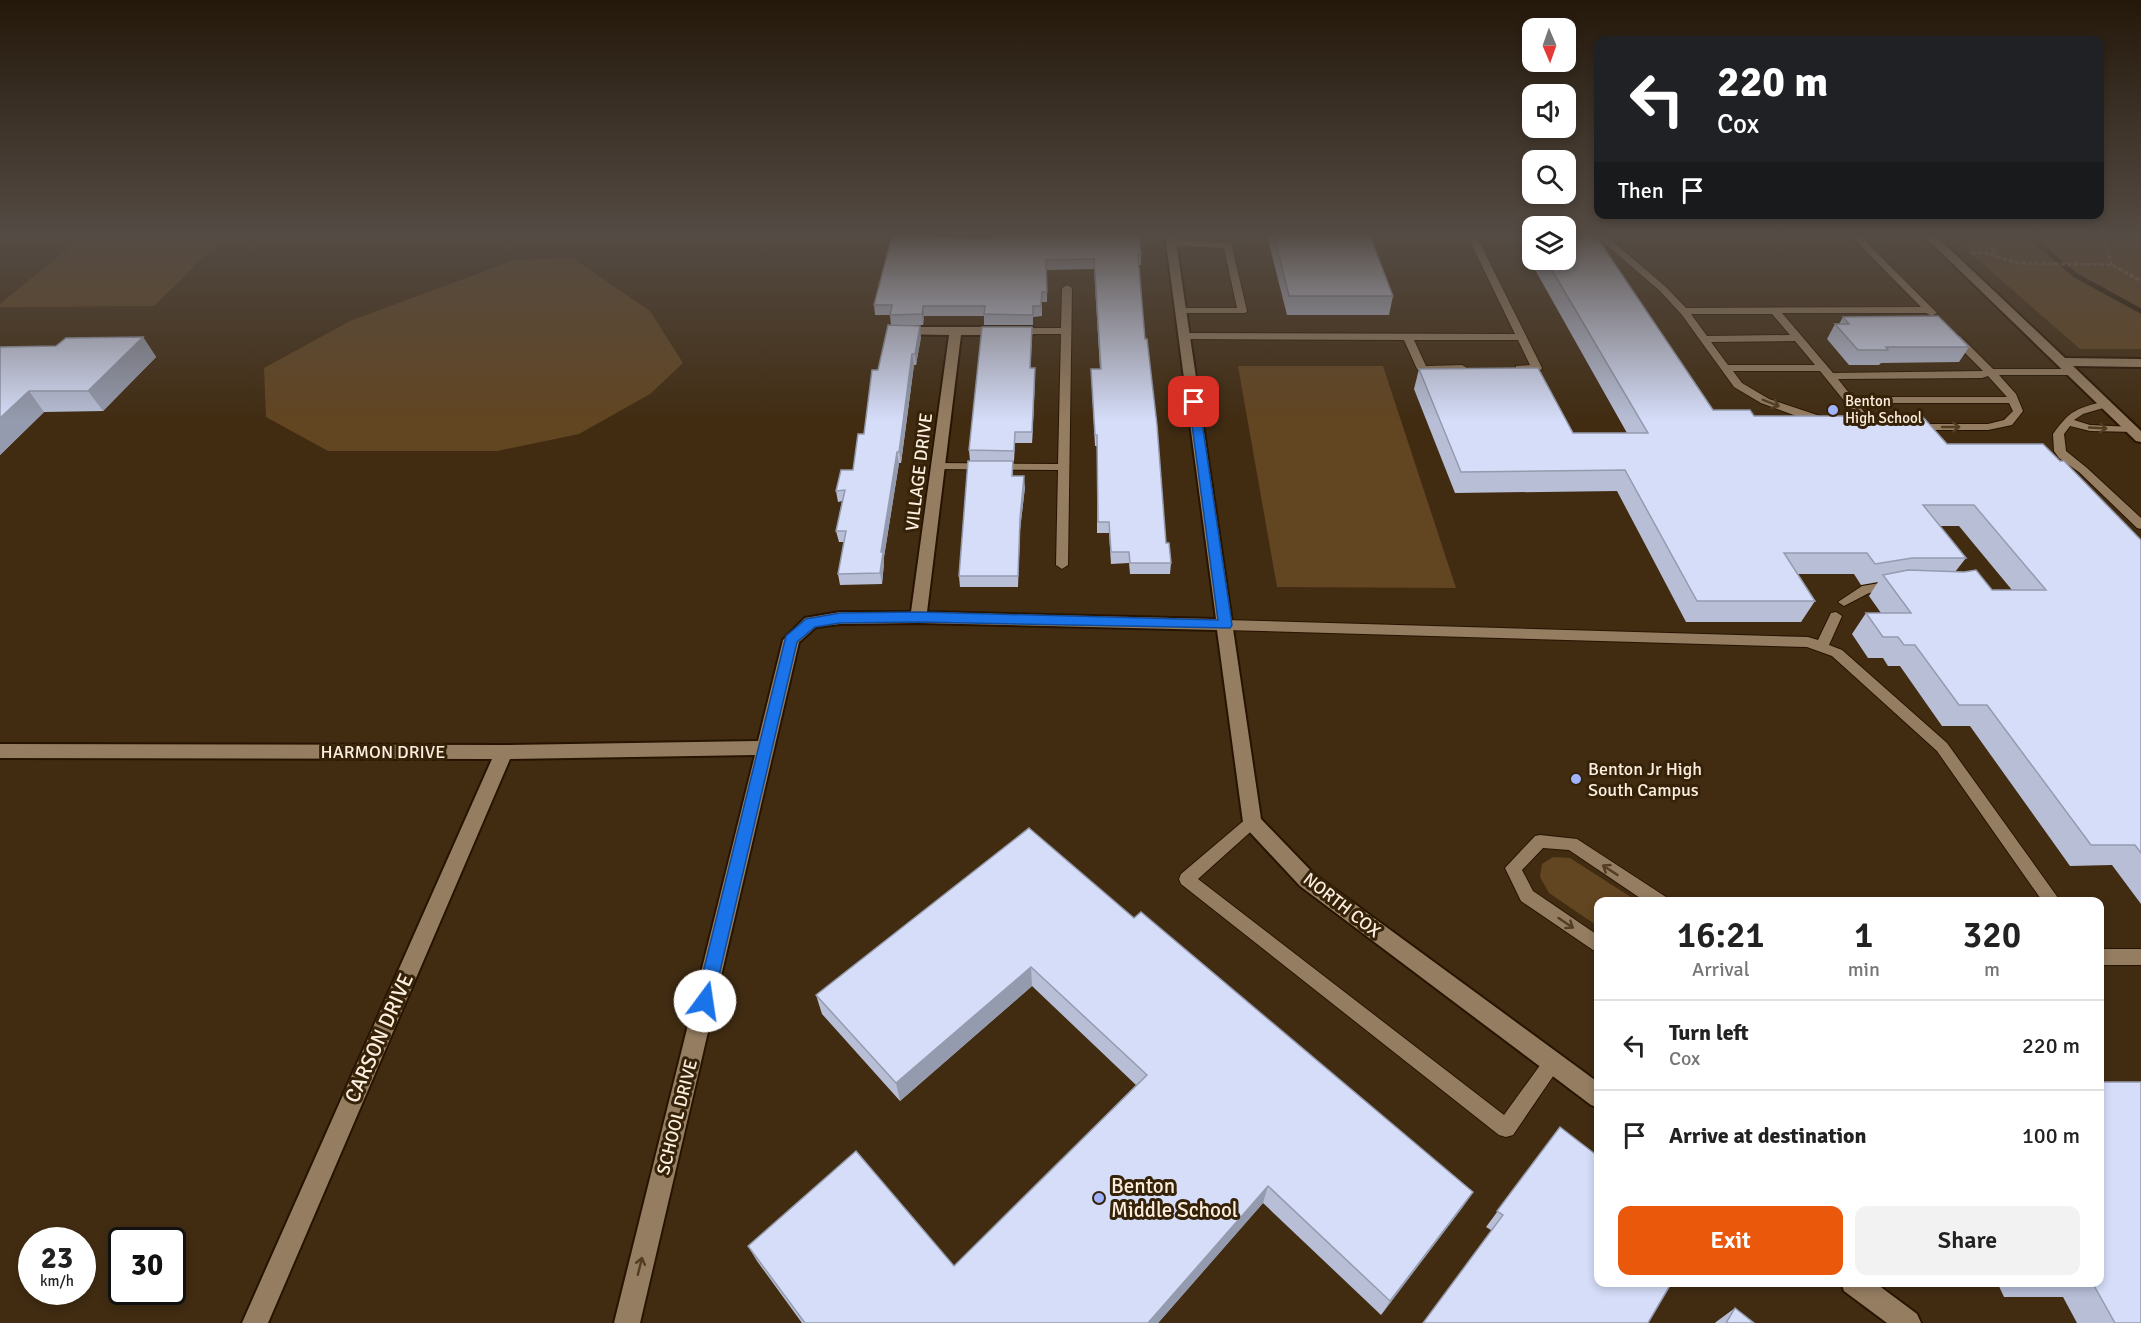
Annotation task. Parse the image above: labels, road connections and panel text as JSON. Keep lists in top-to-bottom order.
{
  "streets": {
    "street": [
      "VILLAGE DRIVE",
      "HARMON DRIVE",
      "NORTH COX",
      "CARSON DRIVE",
      "SCHOOL DRIVE"
    ]
  },
  "crossings": [
    ["VILLAGE DRIVE", "SCHOOL DRIVE"],
    ["HARMON DRIVE", "CARSON DRIVE"],
    ["HARMON DRIVE", "SCHOOL DRIVE"]
  ],
  "one_way": ["SCHOOL DRIVE"],
  "places": ["Benton High School", "Benton Jr High South Campus", "Benton Middle School"],
  "north": "bottom",
  "page": {
    "turn": ["220 m", "Cox"],
    "then": "Then",
    "eta": [
      "16:21",
      "Arrival",
      "1",
      "min",
      "320",
      "m"
    ],
    "list": [
      {
        "name": "Turn left",
        "note": "Cox",
        "value": "220 m"
      },
      {
        "name": "Arrive at destination",
        "value": "100 m"
      }
    ],
    "buttons": ["Exit", "Share"],
    "speed": "23 km/h",
    "limit": "30"
  }
}
